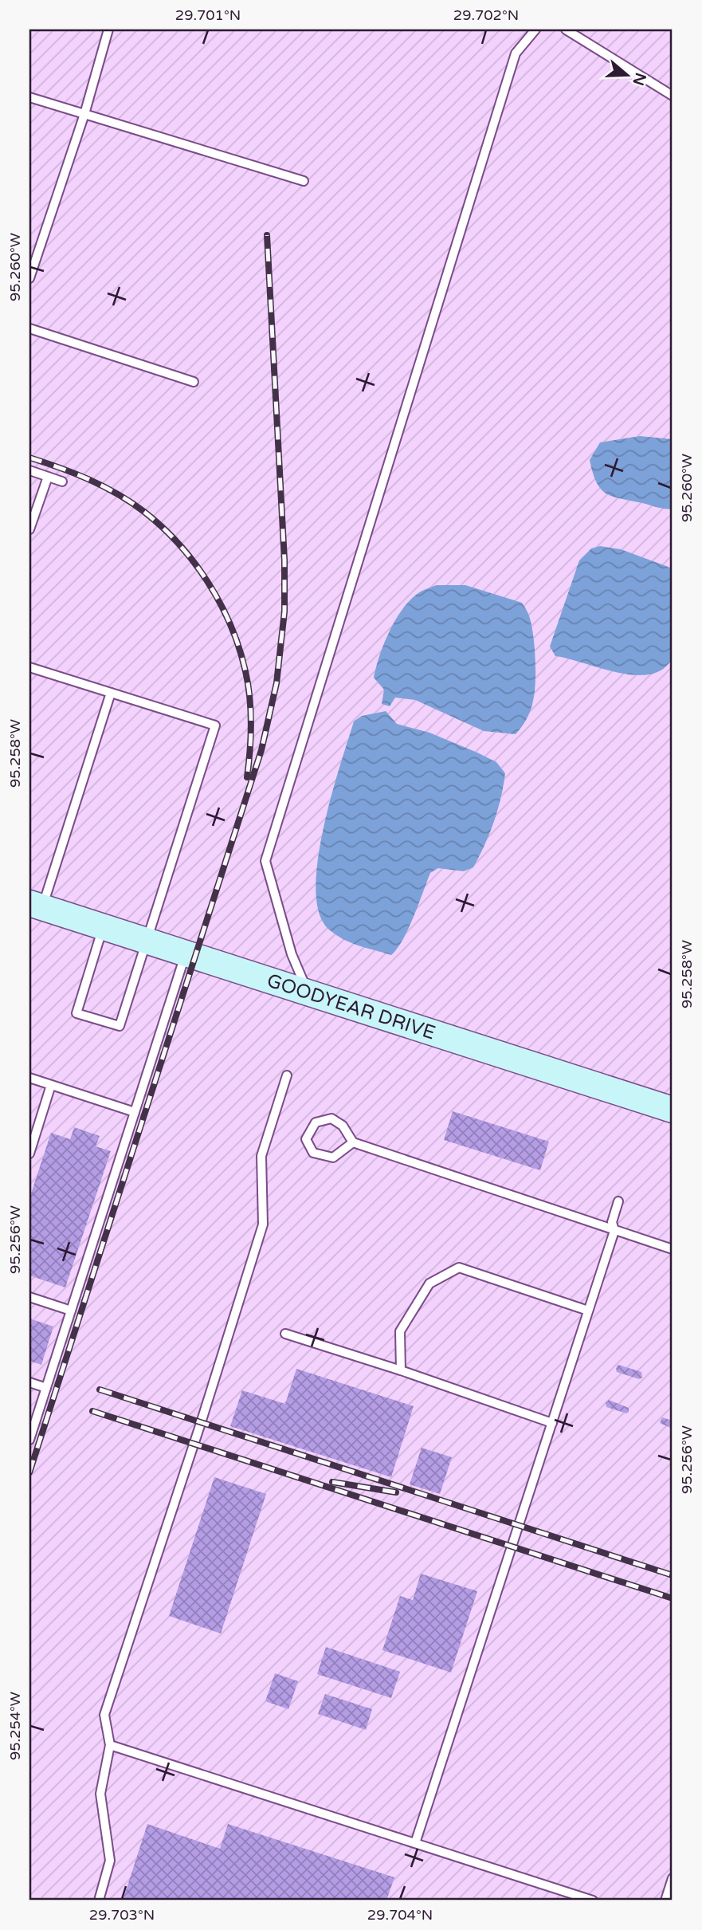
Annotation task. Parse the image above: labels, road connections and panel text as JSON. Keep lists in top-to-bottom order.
{
  "streets": {
    "street": ["GOODYEAR DRIVE"]
  },
  "north": "right",
  "coordinates": [
    "29.701°N",
    "29.702°N",
    "95.260°W",
    "95.258°W",
    "95.256°W",
    "95.254°W",
    "29.703°N",
    "29.704°N"
  ]
}
